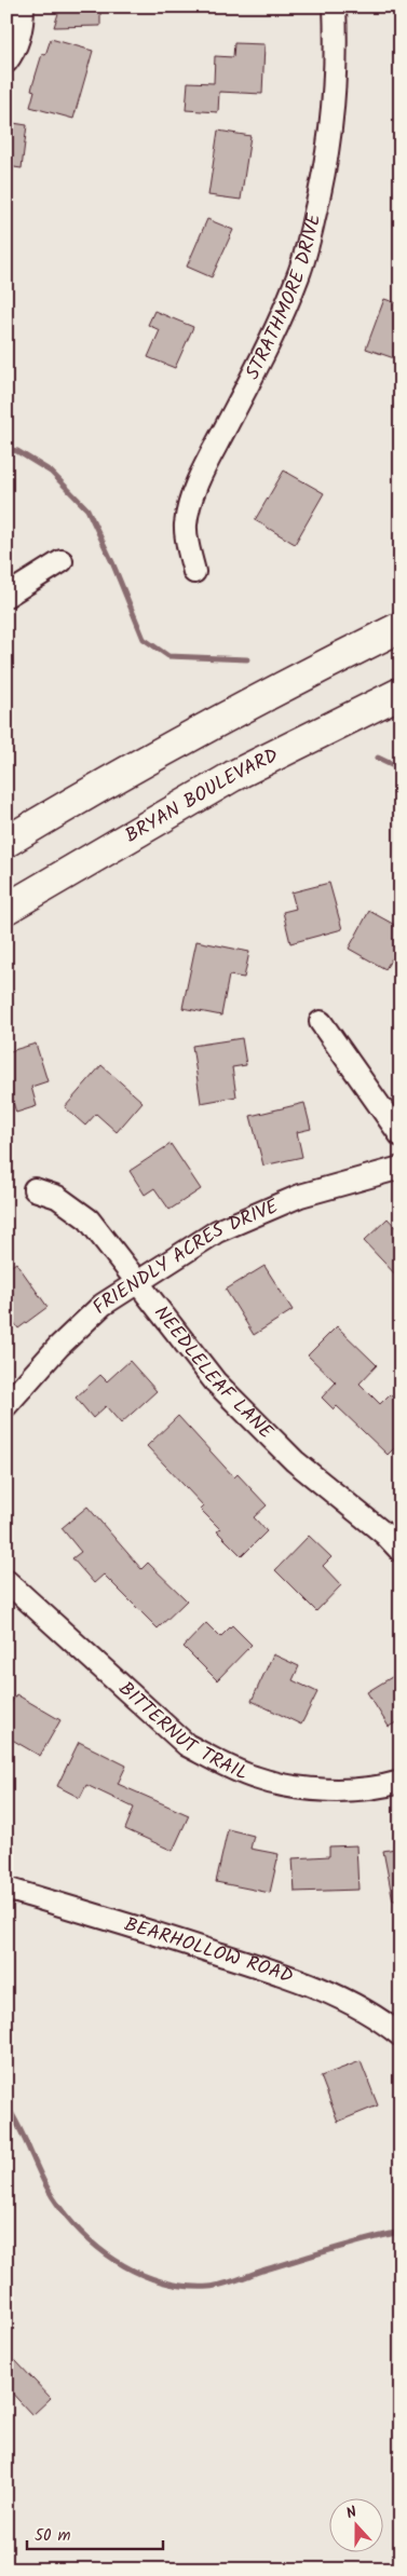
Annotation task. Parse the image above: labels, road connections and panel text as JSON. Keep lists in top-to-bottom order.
{
  "streets": {
    "highway": ["BRYAN BOULEVARD"],
    "street": [
      "STRATHMORE DRIVE",
      "FRIENDLY ACRES DRIVE",
      "NEEDLELEAF LANE",
      "BITTERNUT TRAIL",
      "BEARHOLLOW ROAD"
    ]
  },
  "crossings": [
    ["FRIENDLY ACRES DRIVE", "NEEDLELEAF LANE"]
  ],
  "scale_bar": "50 m",
  "north": "top"
}
